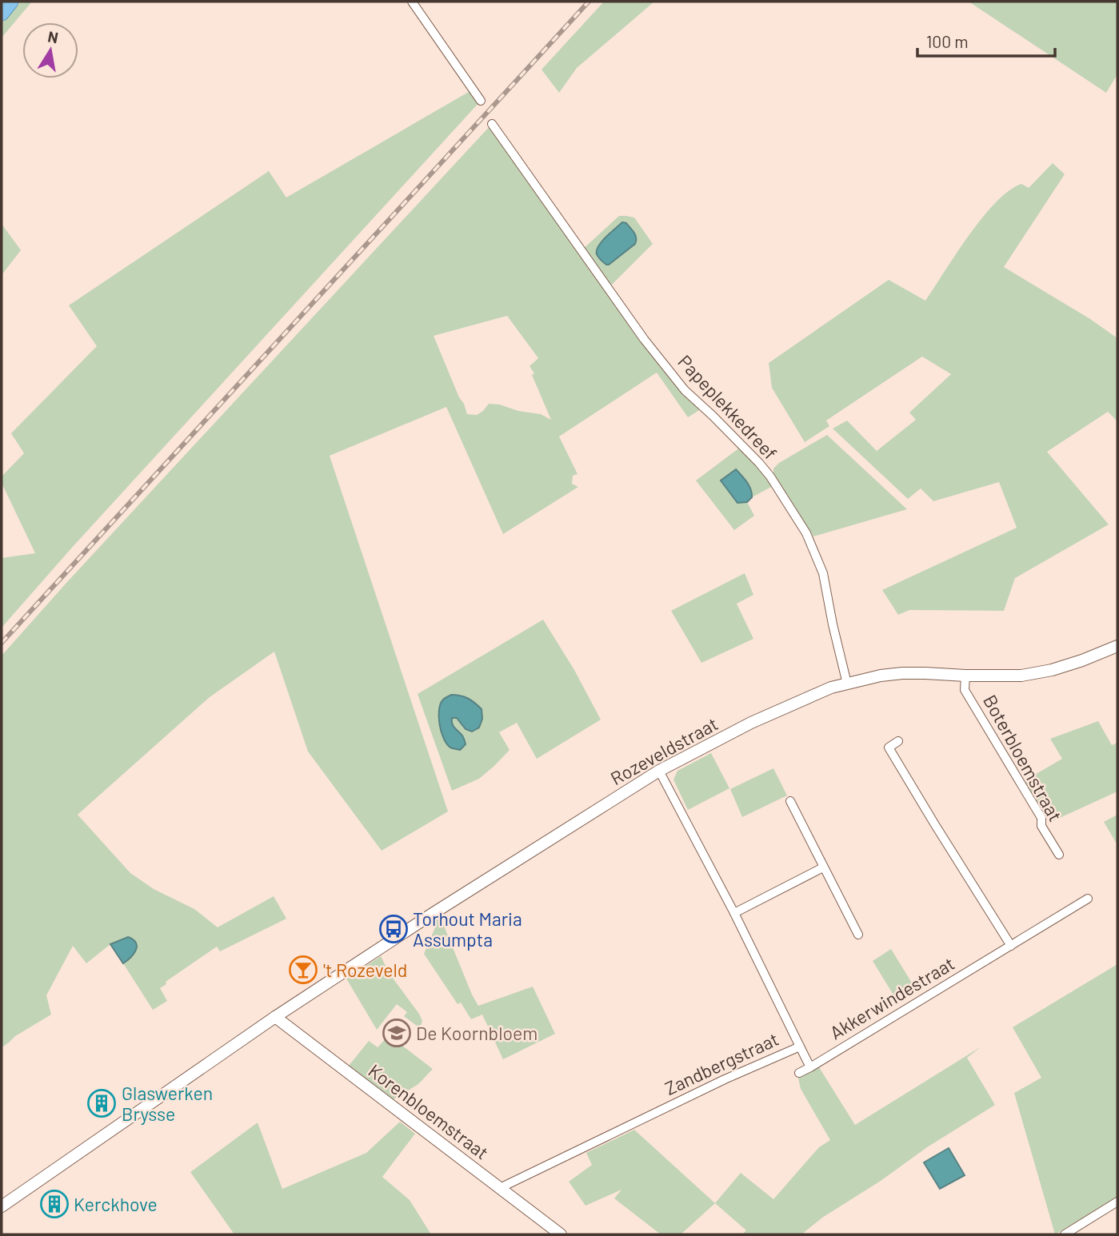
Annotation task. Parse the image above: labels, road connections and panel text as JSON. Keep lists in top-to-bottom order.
{
  "streets": {
    "street": [
      "Papeplekkedreef",
      "Rozeveldstraat",
      "Boterbloemstraat",
      "Akkerwindestraat",
      "Zandbergstraat",
      "Korenbloemstraat"
    ]
  },
  "crossings": [
    ["Papeplekkedreef", "Rozeveldstraat"],
    ["Rozeveldstraat", "Boterbloemstraat"],
    ["Rozeveldstraat", "Zandbergstraat"],
    ["Rozeveldstraat", "Korenbloemstraat"],
    ["Zandbergstraat", "Korenbloemstraat"]
  ],
  "places": {
    "bus stop": ["Torhout Maria Assumpta"],
    "bar": ["'t Rozeveld"],
    "school or university": ["De Koornbloem"],
    "building": ["Glaswerken Brysse", "Kerckhove"]
  },
  "scale_bar": "100 m",
  "north": "top"
}
